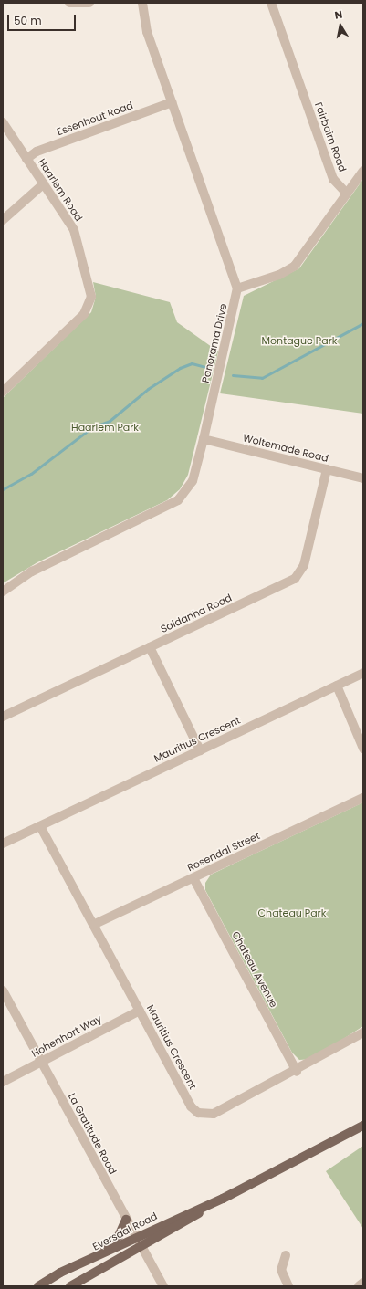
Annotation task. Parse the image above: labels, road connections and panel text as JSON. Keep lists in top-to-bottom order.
{
  "streets": {
    "main road": ["Eversdal Road"],
    "street": [
      "Essenhout Road",
      "Fairbairn Road",
      "Haarlem Road",
      "Panorama Drive",
      "Woltemade Road",
      "Saldanha Road",
      "Mauritius Crescent",
      "Rosendal Street",
      "Chateau Avenue",
      "Hohenhort Way",
      "La Gratitude Road"
    ]
  },
  "crossings": [
    ["Essenhout Road", "Haarlem Road"],
    ["Panorama Drive", "Woltemade Road"],
    ["Woltemade Road", "Saldanha Road"],
    ["Mauritius Crescent", "Rosendal Street"],
    ["Mauritius Crescent", "Chateau Avenue"],
    ["Mauritius Crescent", "Hohenhort Way"],
    ["Rosendal Street", "Chateau Avenue"],
    ["Hohenhort Way", "La Gratitude Road"],
    ["La Gratitude Road", "Eversdal Road"]
  ],
  "parks": ["Montague Park", "Haarlem Park", "Chateau Park"],
  "scale_bar": "50 m",
  "north": "top"
}
